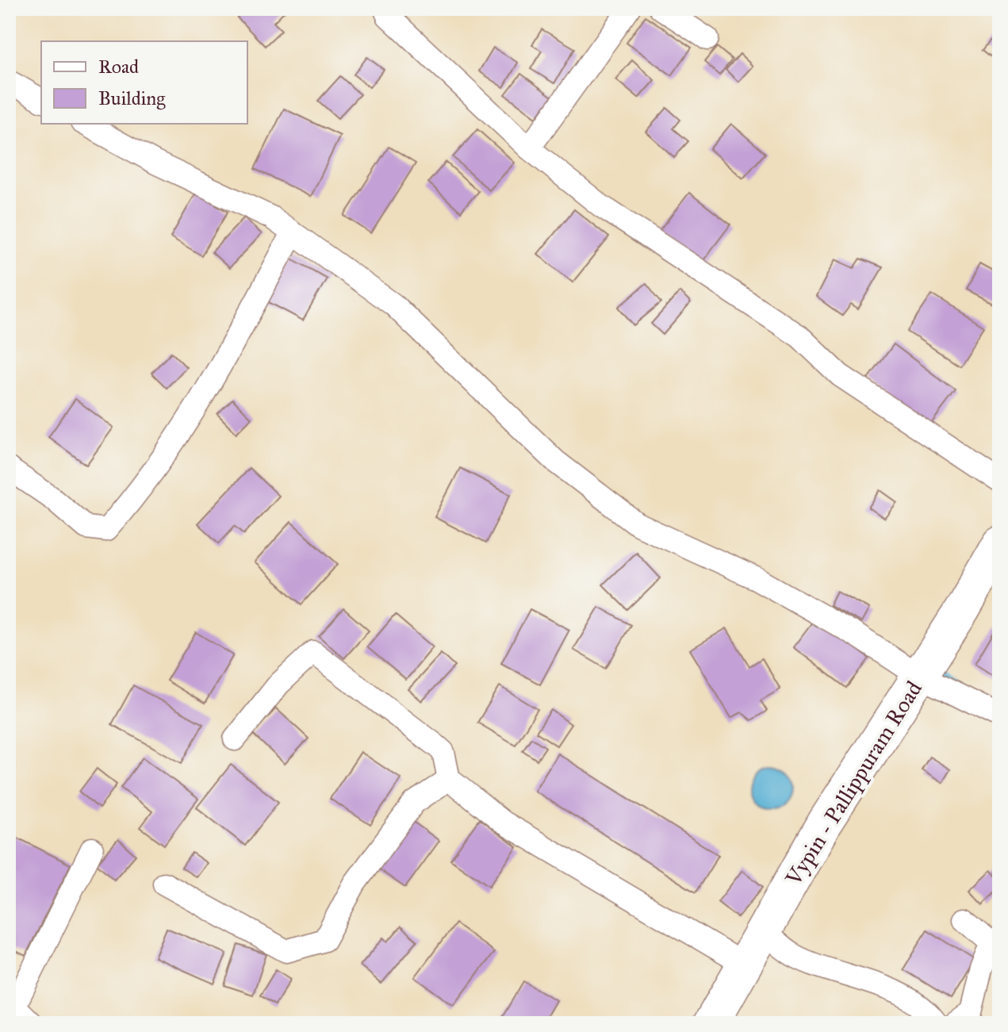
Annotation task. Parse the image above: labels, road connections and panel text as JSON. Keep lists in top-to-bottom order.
{
  "streets": {
    "main road": ["Vypin - Pallippuram Road"]
  },
  "legend": ["Road", "Building"]
}
